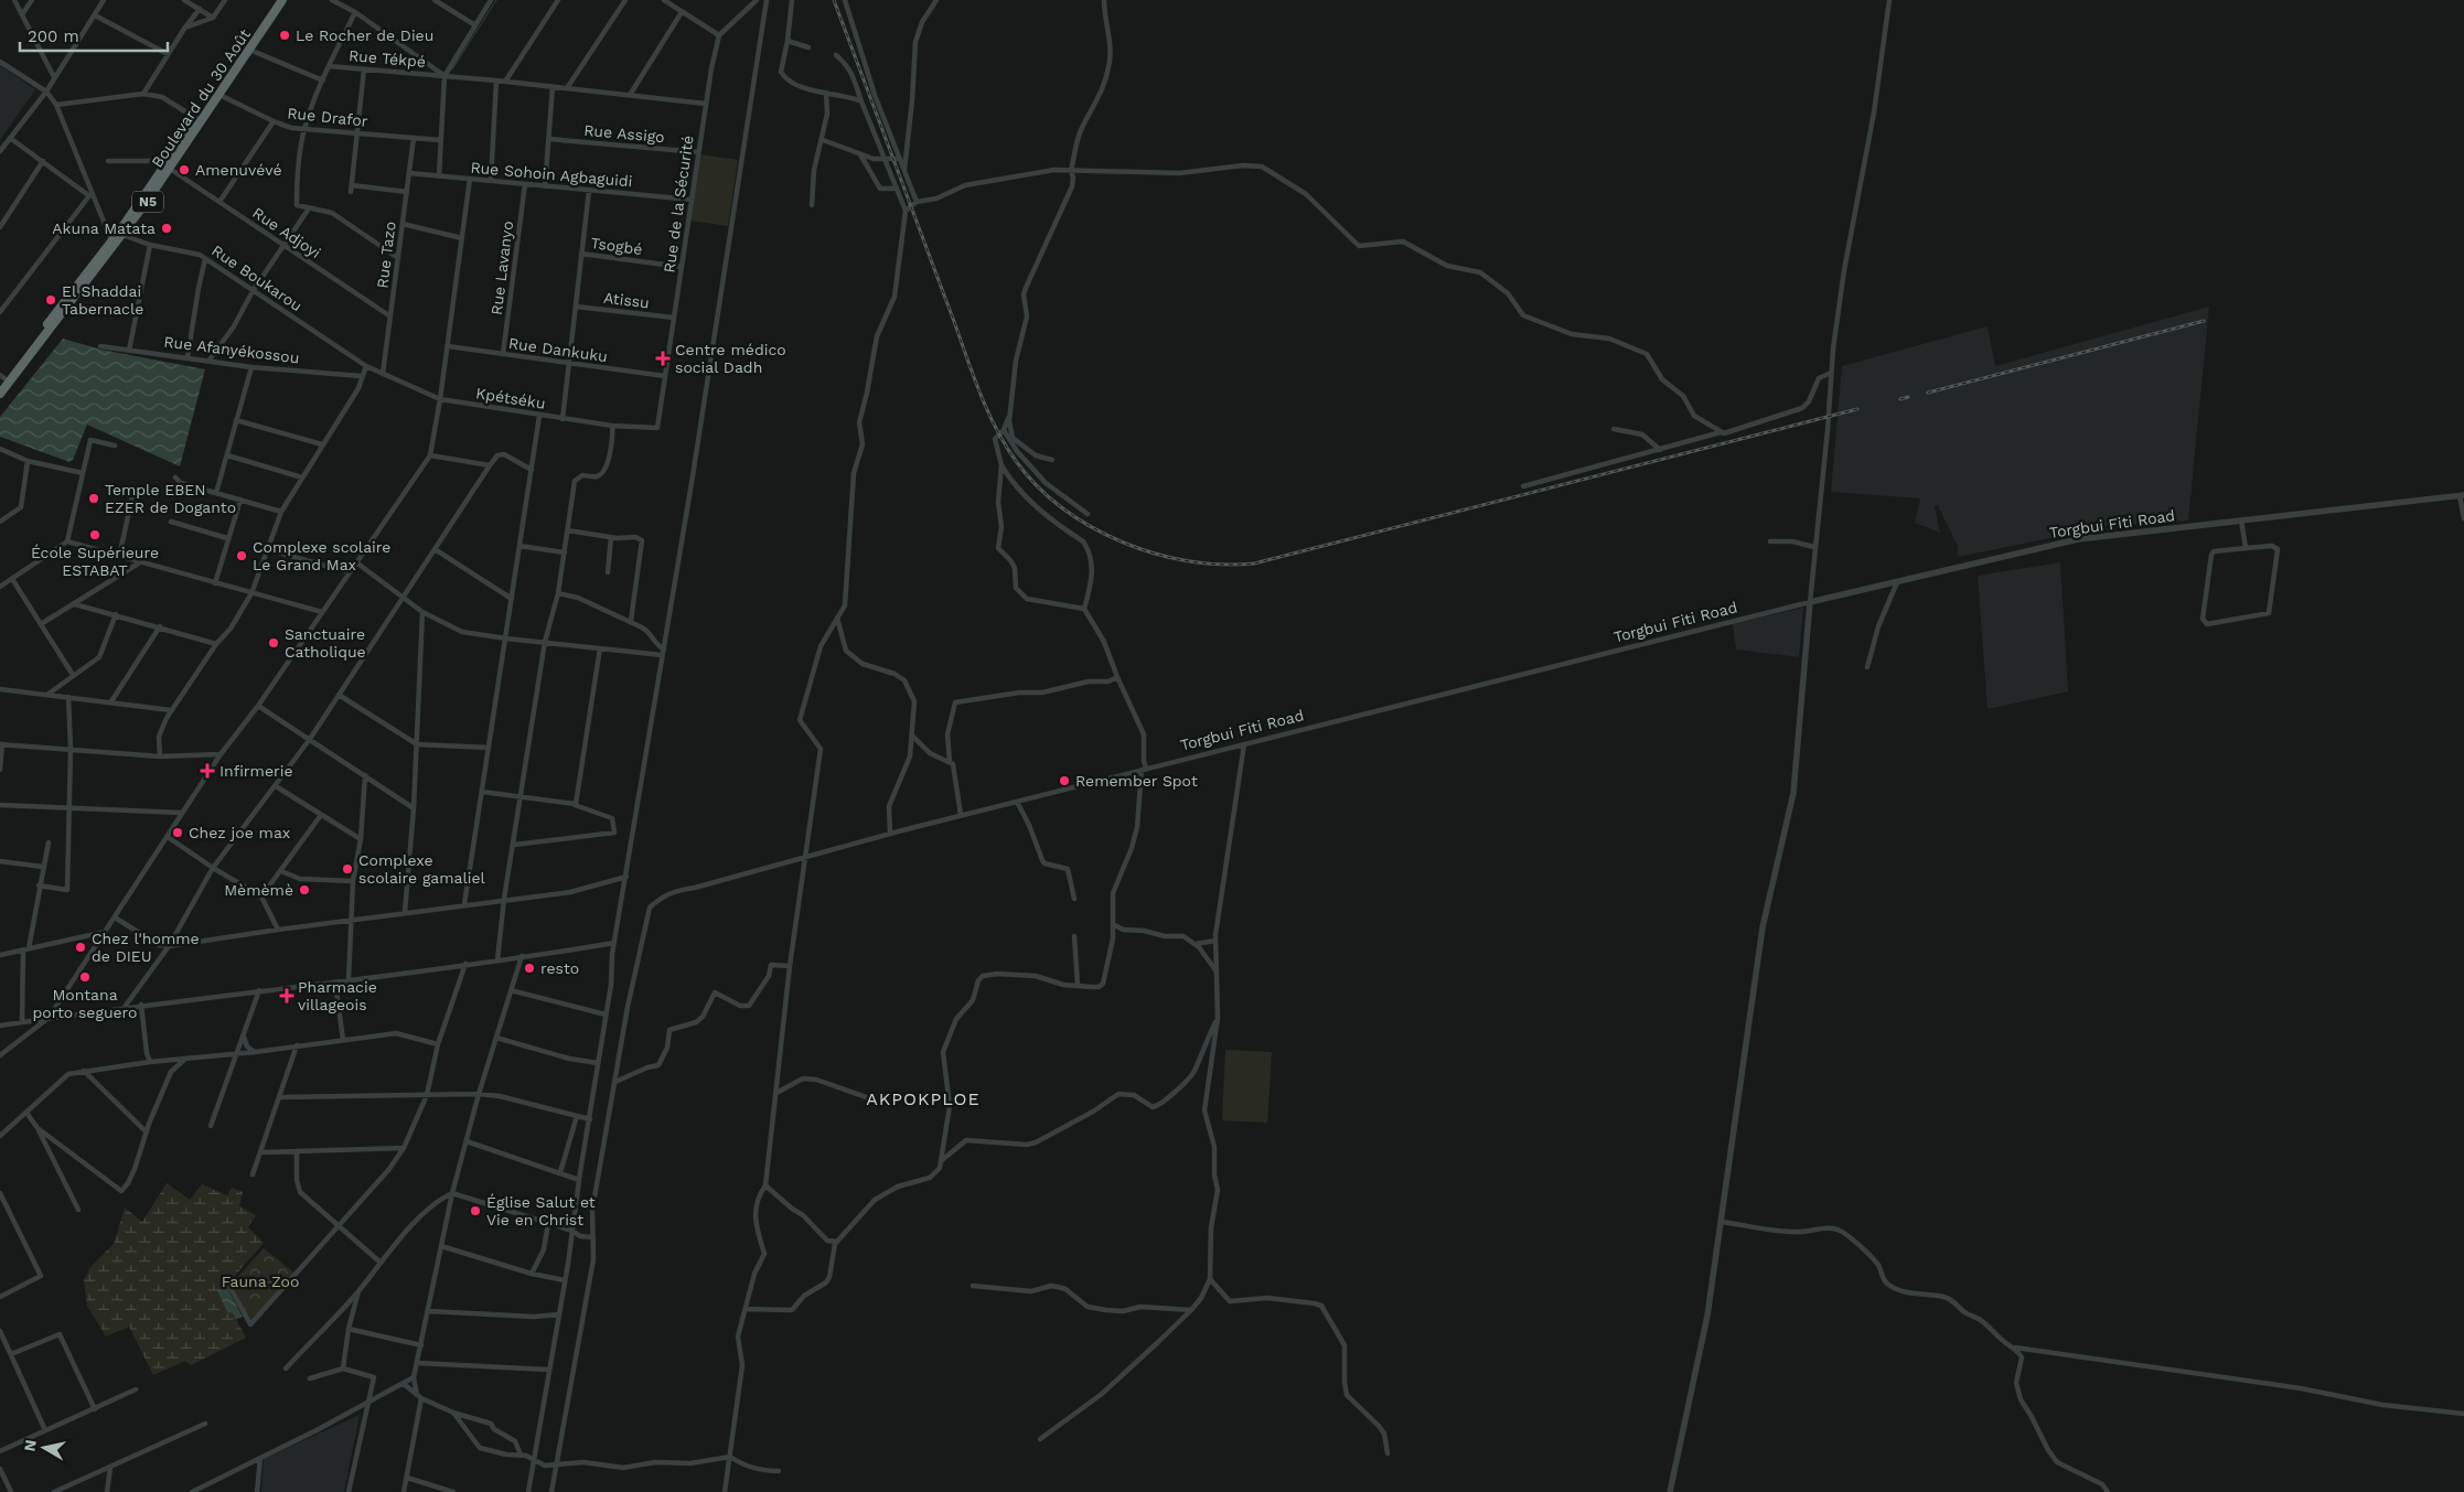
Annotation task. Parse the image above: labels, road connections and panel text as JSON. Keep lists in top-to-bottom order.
{
  "streets": {
    "highway": ["Boulevard du 30 Août", "N5"],
    "street": [
      "Rue Tékpé",
      "Rue Drafor",
      "Rue Assigo",
      "Rue Sohoin Agbaguidi",
      "Rue de la Sécurité",
      "Rue Adjoyi",
      "Tsogbé",
      "Rue Tazo",
      "Rue Lavanyo",
      "Rue Boukarou",
      "Atissu",
      "Rue Afanyékossou",
      "Rue Dankuku",
      "Kpétséku",
      "Torgbui Fiti Road"
    ]
  },
  "crossings": [
    ["Rue Tékpé", "Rue de la Sécurité"],
    ["Boulevard du 30 Août", "Rue Drafor"],
    ["Boulevard du 30 Août", "Rue Adjoyi"],
    ["Boulevard du 30 Août", "Rue Boukarou"],
    ["Rue Drafor", "Rue Tazo"],
    ["Rue Assigo", "Rue de la Sécurité"],
    ["Rue Sohoin Agbaguidi", "Rue de la Sécurité"],
    ["Rue Sohoin Agbaguidi", "Rue Tazo"],
    ["Rue Sohoin Agbaguidi", "Rue Lavanyo"],
    ["Rue de la Sécurité", "Tsogbé"],
    ["Rue de la Sécurité", "Atissu"],
    ["Rue de la Sécurité", "Rue Dankuku"],
    ["Rue de la Sécurité", "Kpétséku"],
    ["Rue Adjoyi", "Rue Tazo"],
    ["Rue Tazo", "Kpétséku"],
    ["Rue Lavanyo", "Rue Dankuku"],
    ["Rue Boukarou", "Kpétséku"]
  ],
  "districts": ["AKPOKPLOE"],
  "parks": ["Fauna Zoo"],
  "places": {
    "other": [
      "Le Rocher de Dieu",
      "Amenuvévé",
      "Akuna Matata",
      "El Shaddai Tabernacle",
      "Temple EBEN EZER de Doganto",
      "École Supérieure ESTABAT",
      "Complexe scolaire Le Grand Max",
      "Sanctuaire Catholique",
      "Remember Spot",
      "Chez joe max",
      "Complexe scolaire gamaliel",
      "Mèmèmè",
      "Chez l'homme de DIEU",
      "resto",
      "Montana porto seguero",
      "Église Salut et Vie en Christ"
    ],
    "health": ["Centre médico social Dadh", "Infirmerie", "Pharmacie villageois"]
  },
  "scale_bar": "200 m",
  "north": "left"
}
